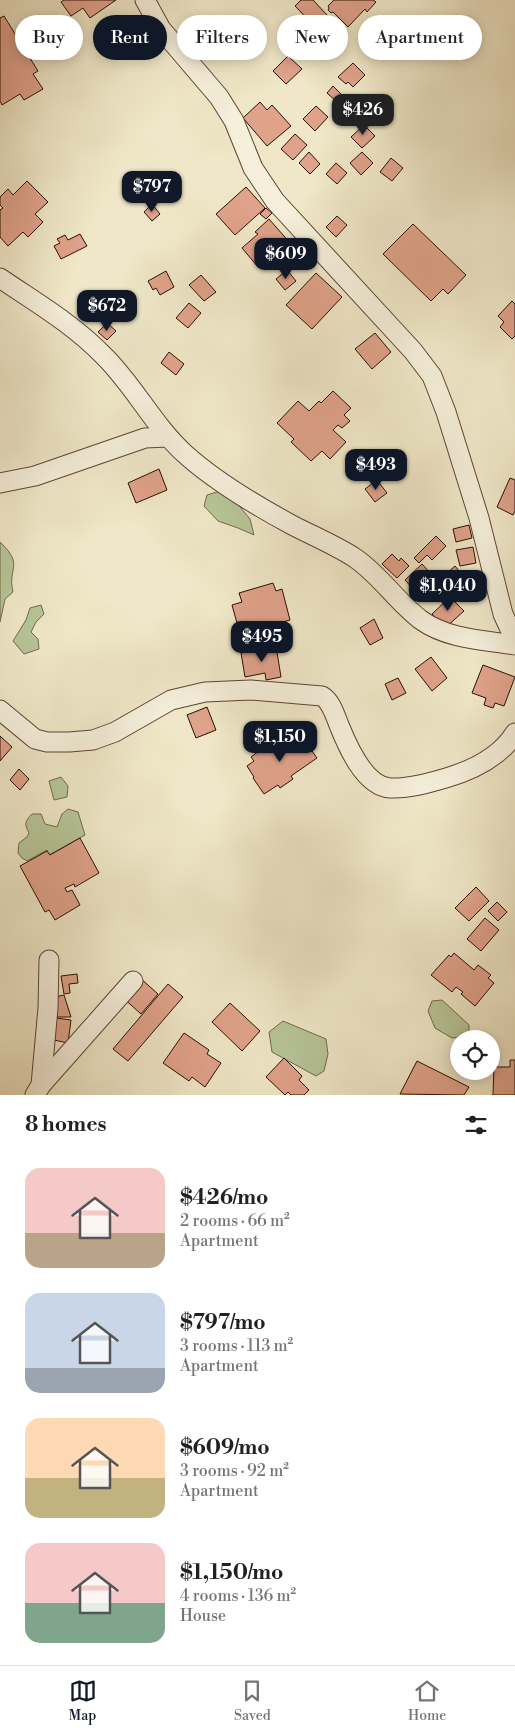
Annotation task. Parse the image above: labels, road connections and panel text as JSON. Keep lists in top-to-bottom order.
{
  "page": {
    "chip": [
      "Buy",
      "Rent",
      "Filters",
      "New",
      "Apartment"
    ],
    "price": [
      "$426",
      "$797",
      "$609",
      "$672",
      "$493",
      "$1,040",
      "$495",
      "$1,150"
    ],
    "heading": "8 homes",
    "list": [
      {
        "name": "$426/mo",
        "note": "2 rooms · 66 m² · Apartment"
      },
      {
        "name": "$797/mo",
        "note": "3 rooms · 113 m² · Apartment"
      },
      {
        "name": "$609/mo",
        "note": "3 rooms · 92 m² · Apartment"
      },
      {
        "name": "$1,150/mo",
        "note": "4 rooms · 136 m² · House"
      }
    ],
    "tabs": ["Map", "Saved", "Home"]
  }
}
